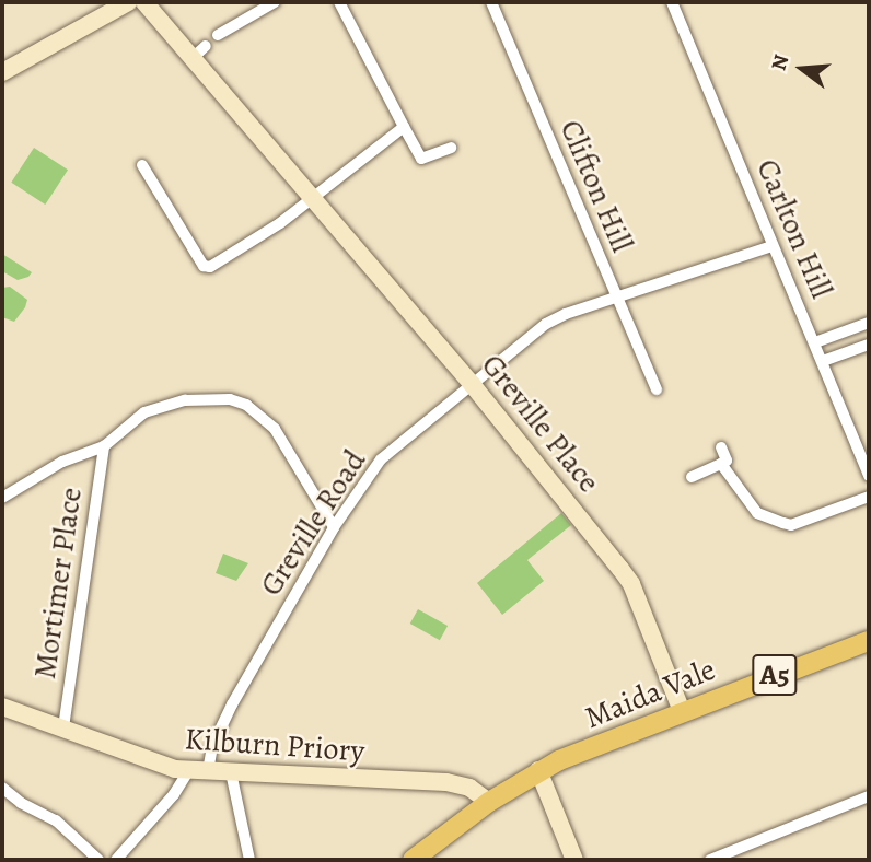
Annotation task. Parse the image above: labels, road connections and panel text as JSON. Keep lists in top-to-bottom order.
{
  "streets": {
    "main road": ["A5", "Maida Vale"],
    "street": [
      "Clifton Hill",
      "Carlton Hill",
      "Greville Place",
      "Greville Road",
      "Mortimer Place",
      "Kilburn Priory"
    ]
  },
  "crossings": [
    ["Clifton Hill", "Greville Road"],
    ["Carlton Hill", "Greville Road"],
    ["Greville Place", "Greville Road"],
    ["Greville Place", "Maida Vale"],
    ["Greville Road", "Kilburn Priory"],
    ["Mortimer Place", "Kilburn Priory"],
    ["A5", "Maida Vale"],
    ["A5", "Kilburn Priory"]
  ],
  "north": "left"
}
